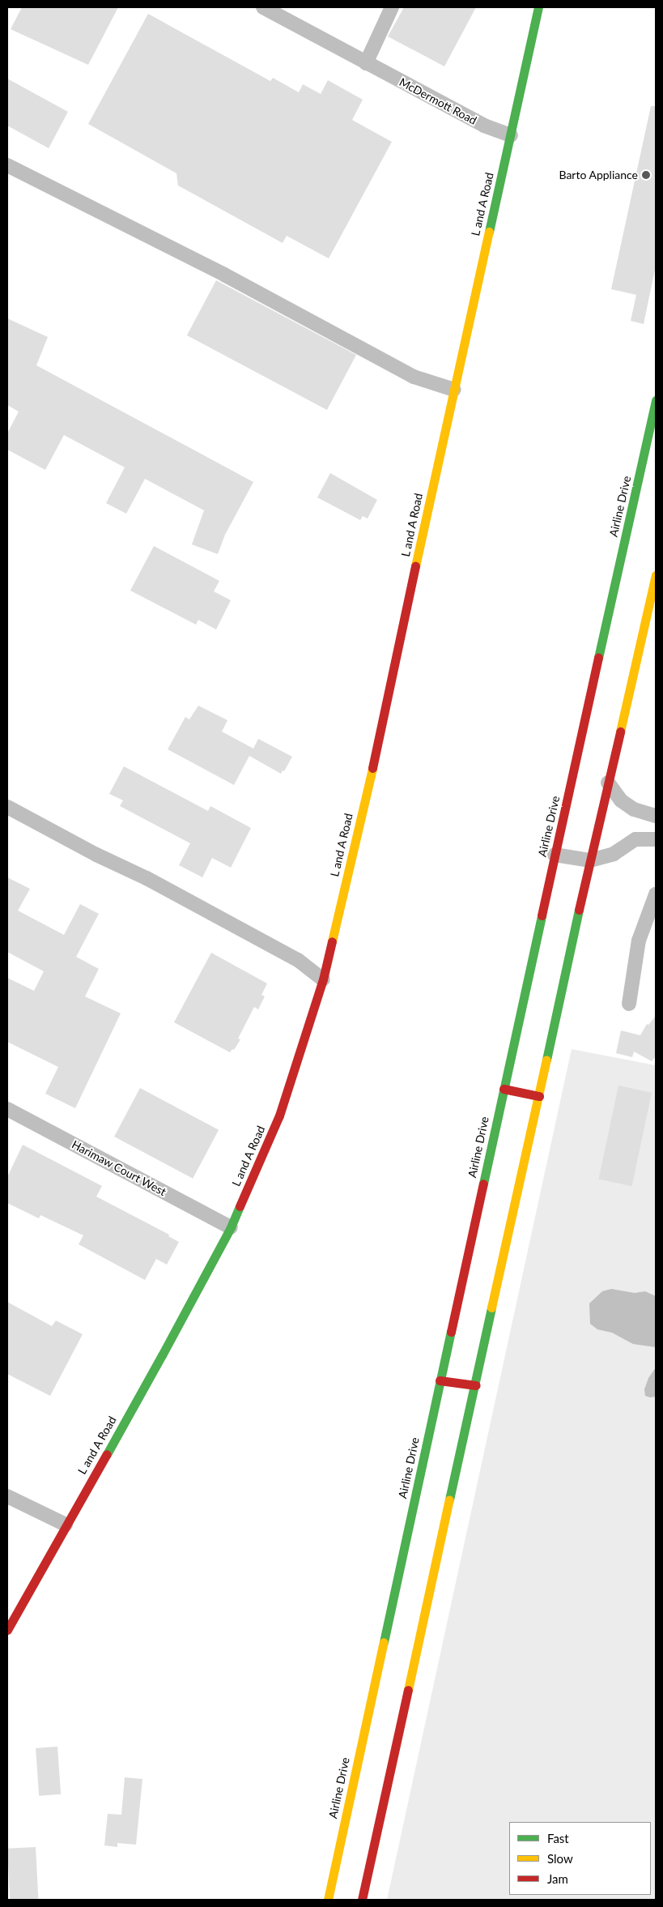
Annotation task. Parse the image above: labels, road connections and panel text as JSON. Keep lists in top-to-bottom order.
{
  "streets": {
    "main road": ["L and A Road", "Airline Drive"],
    "street": ["McDermott Road", "Harimaw Court West"]
  },
  "crossings": [
    ["McDermott Road", "L and A Road"],
    ["L and A Road", "Harimaw Court West"]
  ],
  "places": ["Barto Appliance"],
  "legend": ["Fast", "Slow", "Jam"]
}
